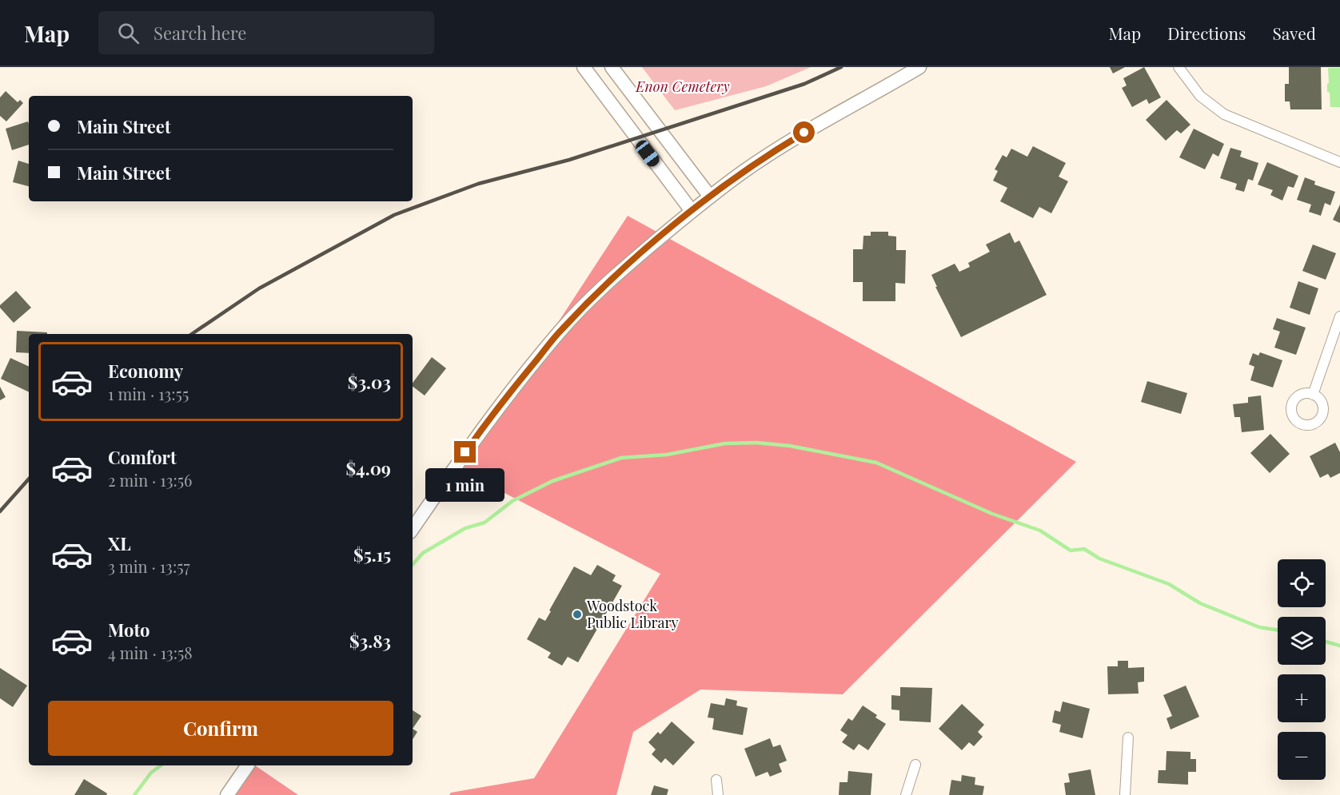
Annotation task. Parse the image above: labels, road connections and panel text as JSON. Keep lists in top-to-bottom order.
{
  "parks": ["Enon Cemetery"],
  "places": ["Woodstock Public Library"],
  "page": {
    "header": "Map",
    "search": "Search here",
    "nav": ["Map", "Directions", "Saved"],
    "banner": ["Main Street", "Main Street"],
    "list": [
      {
        "name": "Economy",
        "note": "1 min · 13:55",
        "value": "$3.03"
      },
      {
        "name": "Comfort",
        "note": "2 min · 13:56",
        "value": "$4.09"
      },
      {
        "name": "XL",
        "note": "3 min · 13:57",
        "value": "$5.15"
      },
      {
        "name": "Moto",
        "note": "4 min · 13:58",
        "value": "$3.83"
      }
    ],
    "bubble": "1 min",
    "map_buttons": ["+", "−"],
    "buttons": "Confirm"
  }
}
